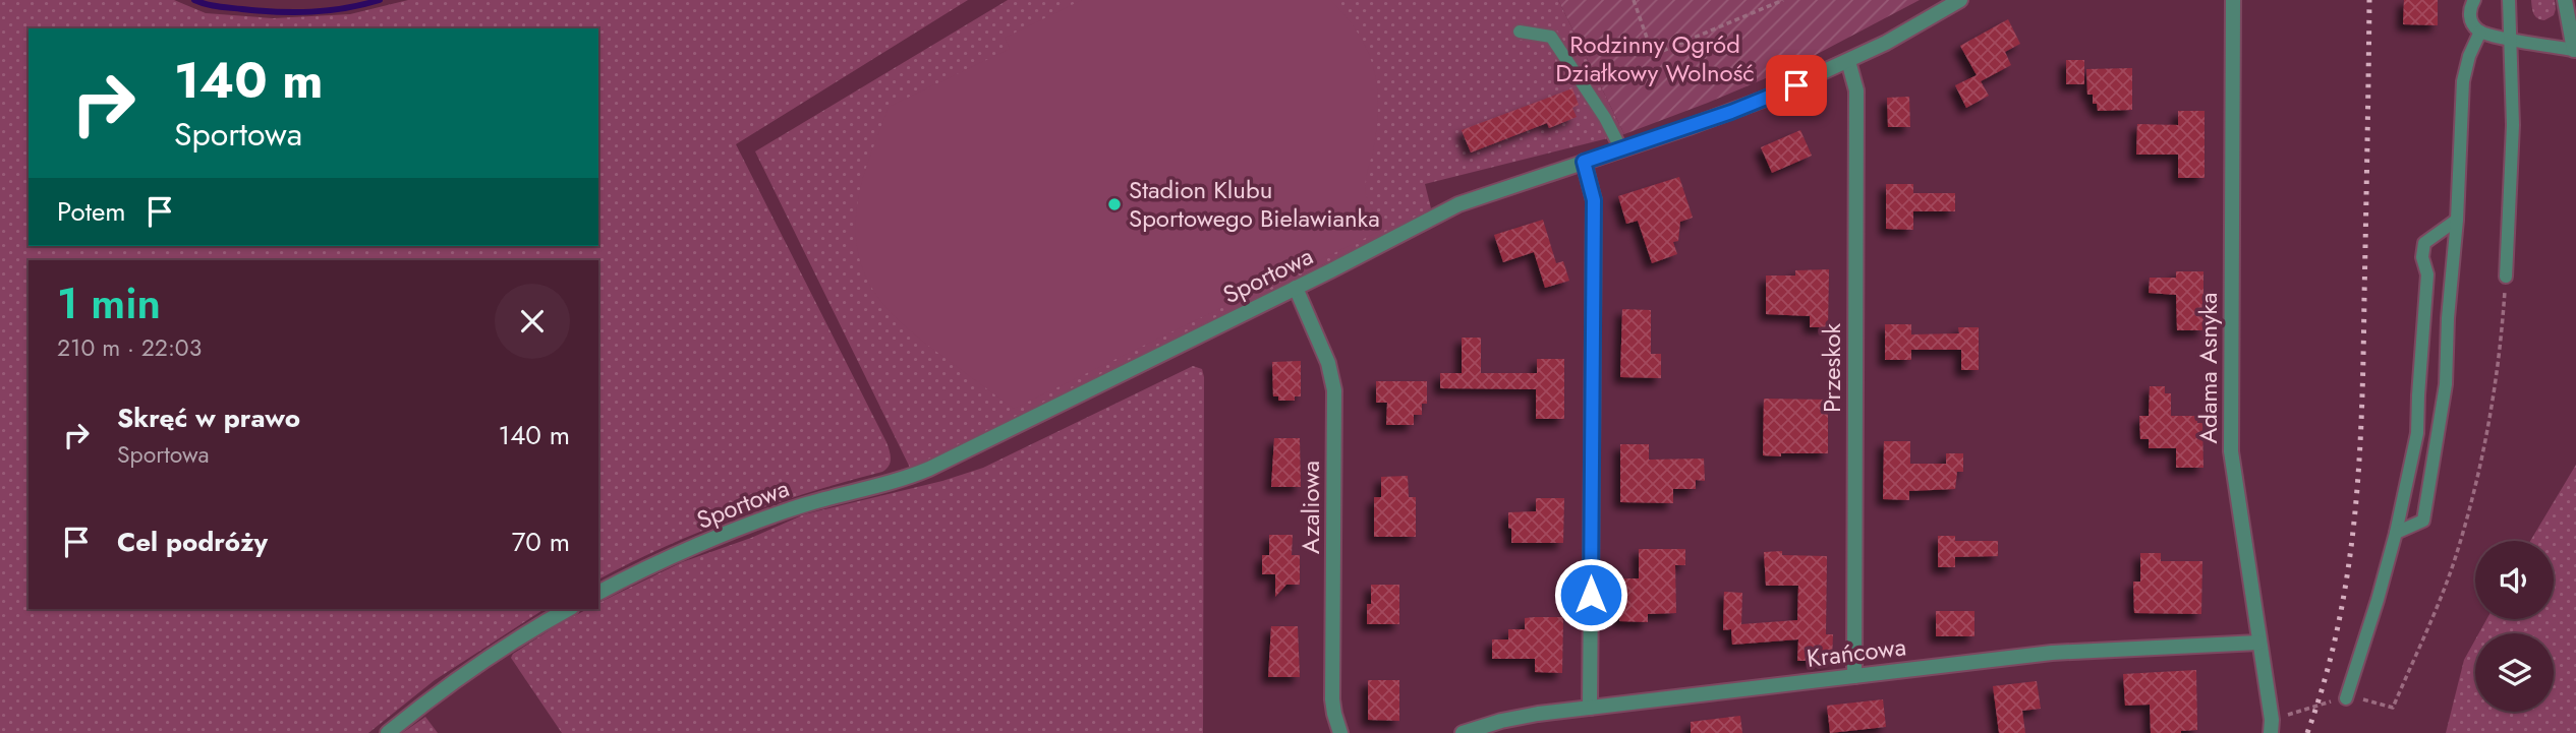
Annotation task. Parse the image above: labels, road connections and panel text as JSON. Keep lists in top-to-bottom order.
{
  "streets": {
    "street": [
      "Sportowa",
      "Przeskok",
      "Adama Asnyka",
      "Azaliowa",
      "Krańcowa"
    ]
  },
  "crossings": [
    ["Sportowa", "Przeskok"],
    ["Sportowa", "Azaliowa"],
    ["Przeskok", "Krańcowa"],
    ["Adama Asnyka", "Krańcowa"]
  ],
  "parks": ["Rodzinny Ogród Działkowy Wolność"],
  "places": ["Stadion Klubu Sportowego Bielawianka"],
  "page": {
    "turn": ["140 m", "Sportowa"],
    "then": "Potem",
    "heading": ["1 min", "210 m · 22:03"],
    "list": [
      {
        "name": "Skręć w prawo",
        "note": "Sportowa",
        "value": "140 m"
      },
      {
        "name": "Cel podróży",
        "value": "70 m"
      }
    ]
  }
}
